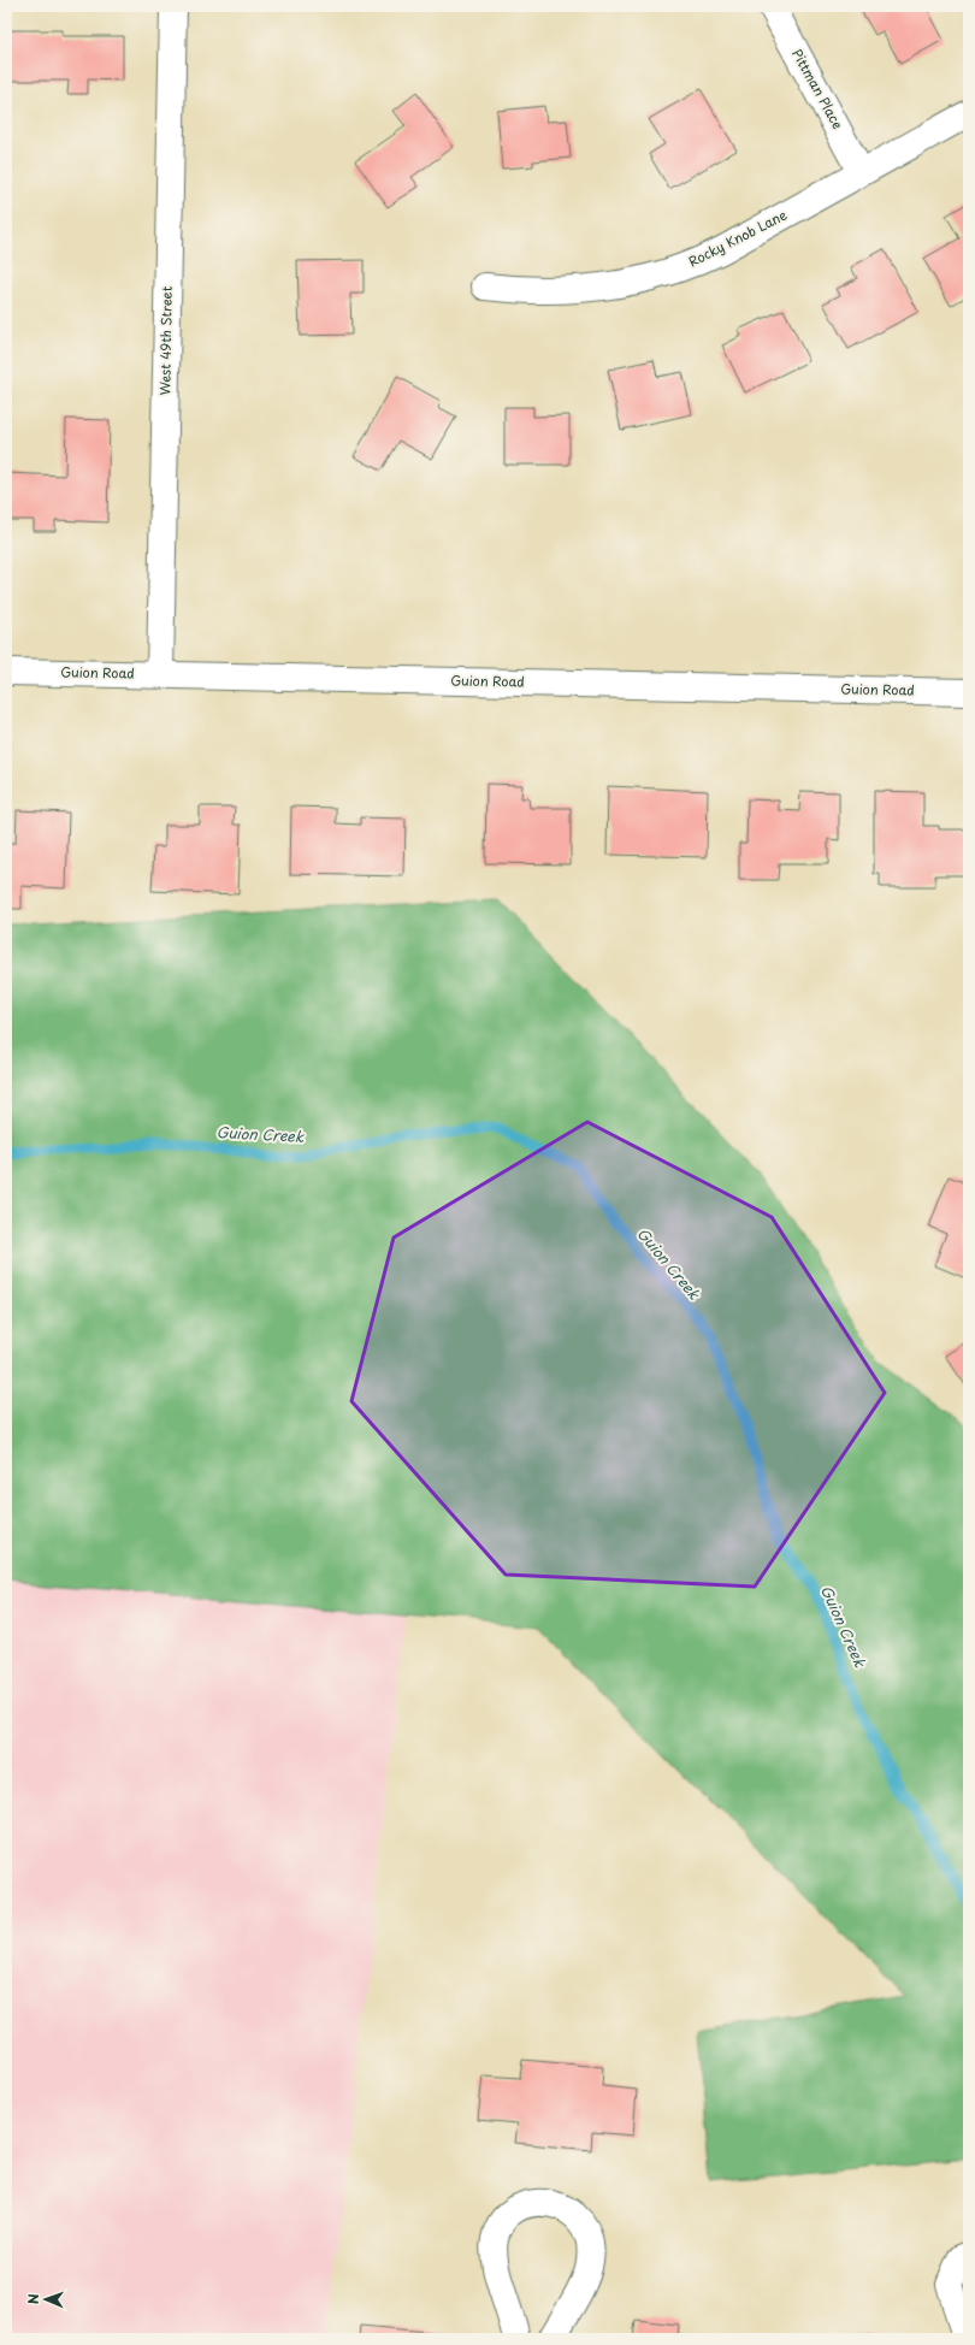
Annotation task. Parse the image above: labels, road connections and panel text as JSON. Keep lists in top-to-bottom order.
{
  "streets": {
    "street": [
      "Pittman Place",
      "Rocky Knob Lane",
      "West 49th Street",
      "Guion Road"
    ]
  },
  "crossings": [
    ["Pittman Place", "Rocky Knob Lane"],
    ["West 49th Street", "Guion Road"]
  ],
  "water": ["Guion Creek"],
  "north": "left"
}
